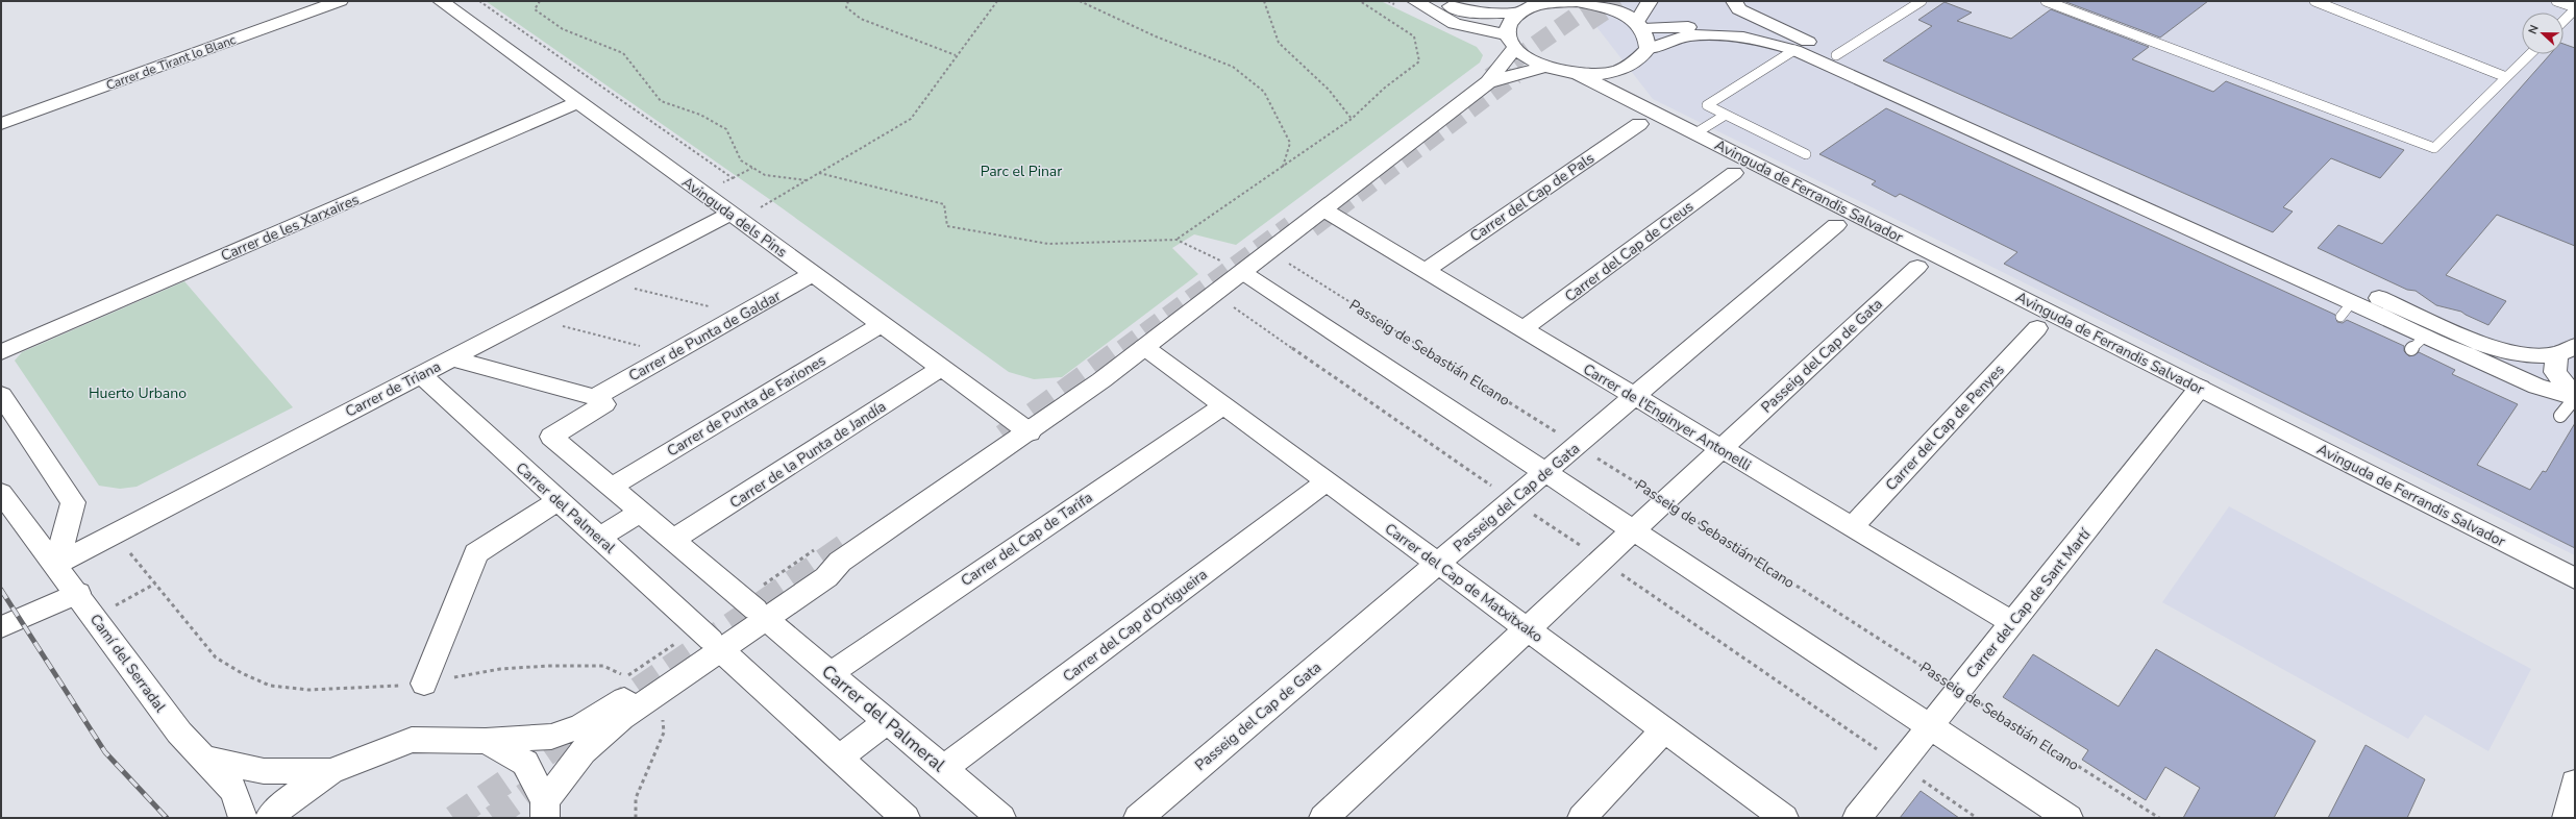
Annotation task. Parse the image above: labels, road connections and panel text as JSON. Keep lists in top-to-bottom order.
{
  "streets": {
    "street": [
      "Carrer de Tirant lo Blanc",
      "Avinguda de Ferrandis Salvador",
      "Carrer del Cap de Pals",
      "Avinguda dels Pins",
      "Carrer de les Xarxaires",
      "Carrer del Cap de Creus",
      "Carrer de Punta de Galdar",
      "Passeig del Cap de Gata",
      "Carrer de Triana",
      "Carrer de Punta de Fariones",
      "Carrer de l'Enginyer Antonelli",
      "Carrer del Cap de Penyes",
      "Carrer de la Punta de Jandía",
      "Carrer del Palmeral",
      "Carrer del Cap de Tarifa",
      "Carrer del Cap de Matxitxako",
      "Carrer del Cap de Sant Martí",
      "Carrer del Cap d'Ortigueira",
      "Camí del Serradal"
    ],
    "path": ["Passeig de Sebastián Elcano"]
  },
  "crossings": [
    ["Avinguda de Ferrandis Salvador", "Carrer del Cap de Pals"],
    ["Avinguda de Ferrandis Salvador", "Carrer del Cap de Sant Martí"],
    ["Carrer del Cap de Pals", "Carrer de l'Enginyer Antonelli"],
    ["Avinguda dels Pins", "Carrer de les Xarxaires"],
    ["Avinguda dels Pins", "Carrer de Punta de Galdar"],
    ["Avinguda dels Pins", "Carrer de Triana"],
    ["Avinguda dels Pins", "Carrer de Punta de Fariones"],
    ["Avinguda dels Pins", "Carrer de la Punta de Jandía"],
    ["Carrer del Cap de Creus", "Carrer de l'Enginyer Antonelli"],
    ["Carrer de Punta de Galdar", "Carrer del Palmeral"],
    ["Passeig de Sebastián Elcano", "Passeig del Cap de Gata"],
    ["Passeig de Sebastián Elcano", "Carrer del Cap de Sant Martí"],
    ["Passeig del Cap de Gata", "Carrer de l'Enginyer Antonelli"],
    ["Passeig del Cap de Gata", "Carrer del Cap de Matxitxako"],
    ["Carrer de Triana", "Carrer del Palmeral"],
    ["Carrer de Triana", "Camí del Serradal"],
    ["Carrer de Punta de Fariones", "Carrer del Palmeral"],
    ["Carrer de l'Enginyer Antonelli", "Carrer del Cap de Penyes"],
    ["Carrer de l'Enginyer Antonelli", "Carrer del Cap de Sant Martí"],
    ["Carrer de la Punta de Jandía", "Carrer del Palmeral"],
    ["Carrer del Palmeral", "Carrer del Cap de Tarifa"],
    ["Carrer del Palmeral", "Carrer del Cap d'Ortigueira"],
    ["Carrer del Cap de Tarifa", "Carrer del Cap de Matxitxako"],
    ["Carrer del Cap de Matxitxako", "Carrer del Cap d'Ortigueira"]
  ],
  "parks": ["Parc el Pinar", "Huerto Urbano"],
  "north": "left"
}
